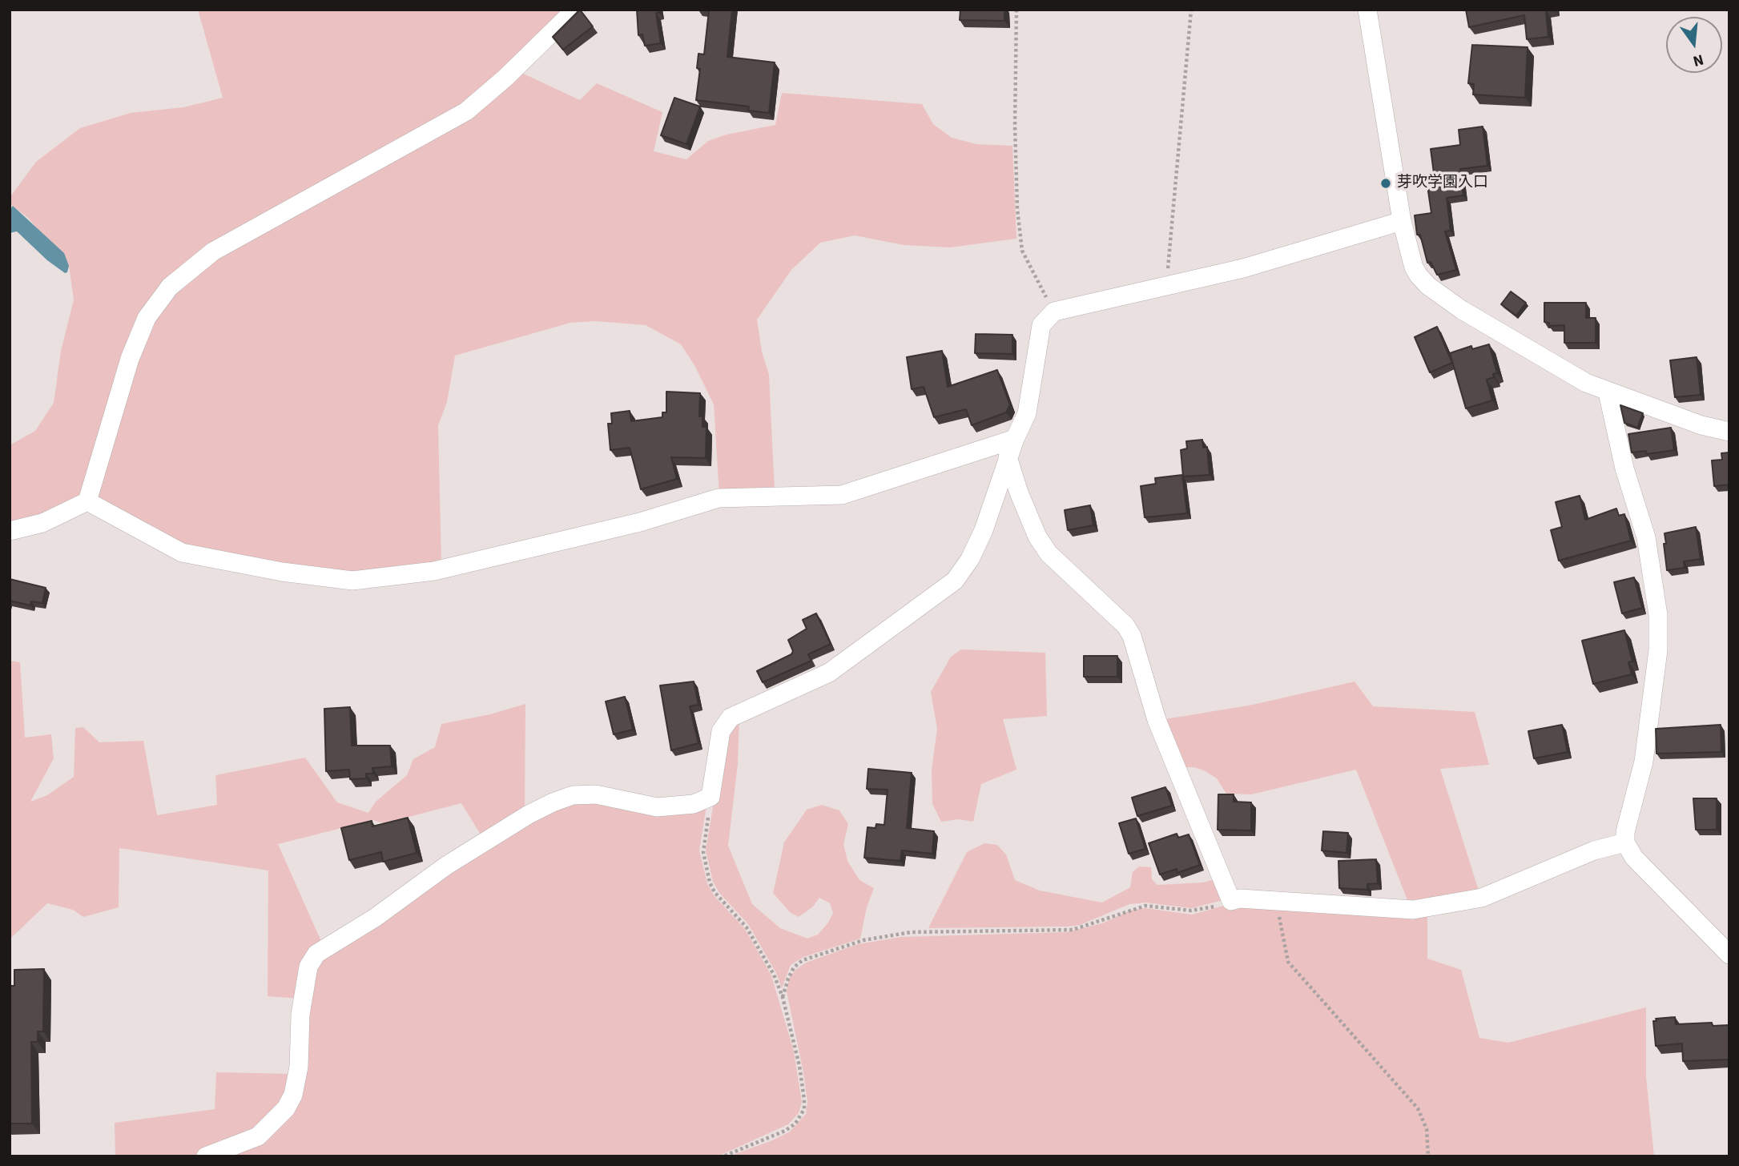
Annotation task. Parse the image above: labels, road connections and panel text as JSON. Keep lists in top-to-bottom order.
{
  "places": ["芽吹学園入口"],
  "north": "bottom"
}
